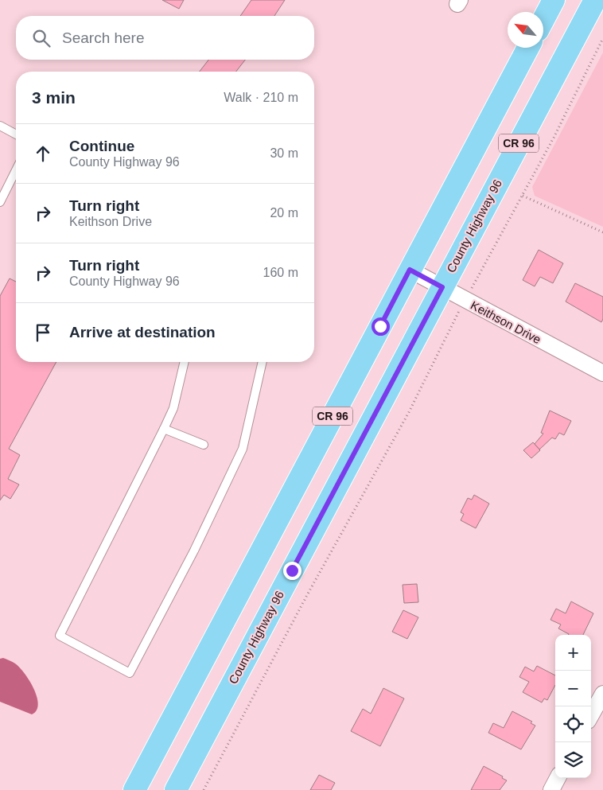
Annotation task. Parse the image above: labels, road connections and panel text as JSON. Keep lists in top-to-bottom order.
{
  "streets": {
    "main road": ["CR 96", "County Highway 96"],
    "street": ["Keithson Drive"]
  },
  "crossings": [
    ["CR 96", "Keithson Drive"],
    ["County Highway 96", "Keithson Drive"]
  ],
  "north": "top left",
  "page": {
    "search": "Search here",
    "heading": ["3 min", "Walk · 210 m"],
    "list": [
      ["Continue", "County Highway 96", "30 m"],
      ["Turn right", "Keithson Drive", "20 m"],
      ["Turn right", "County Highway 96", "160 m"],
      "Arrive at destination"
    ],
    "map_buttons": ["+", "−"]
  }
}
